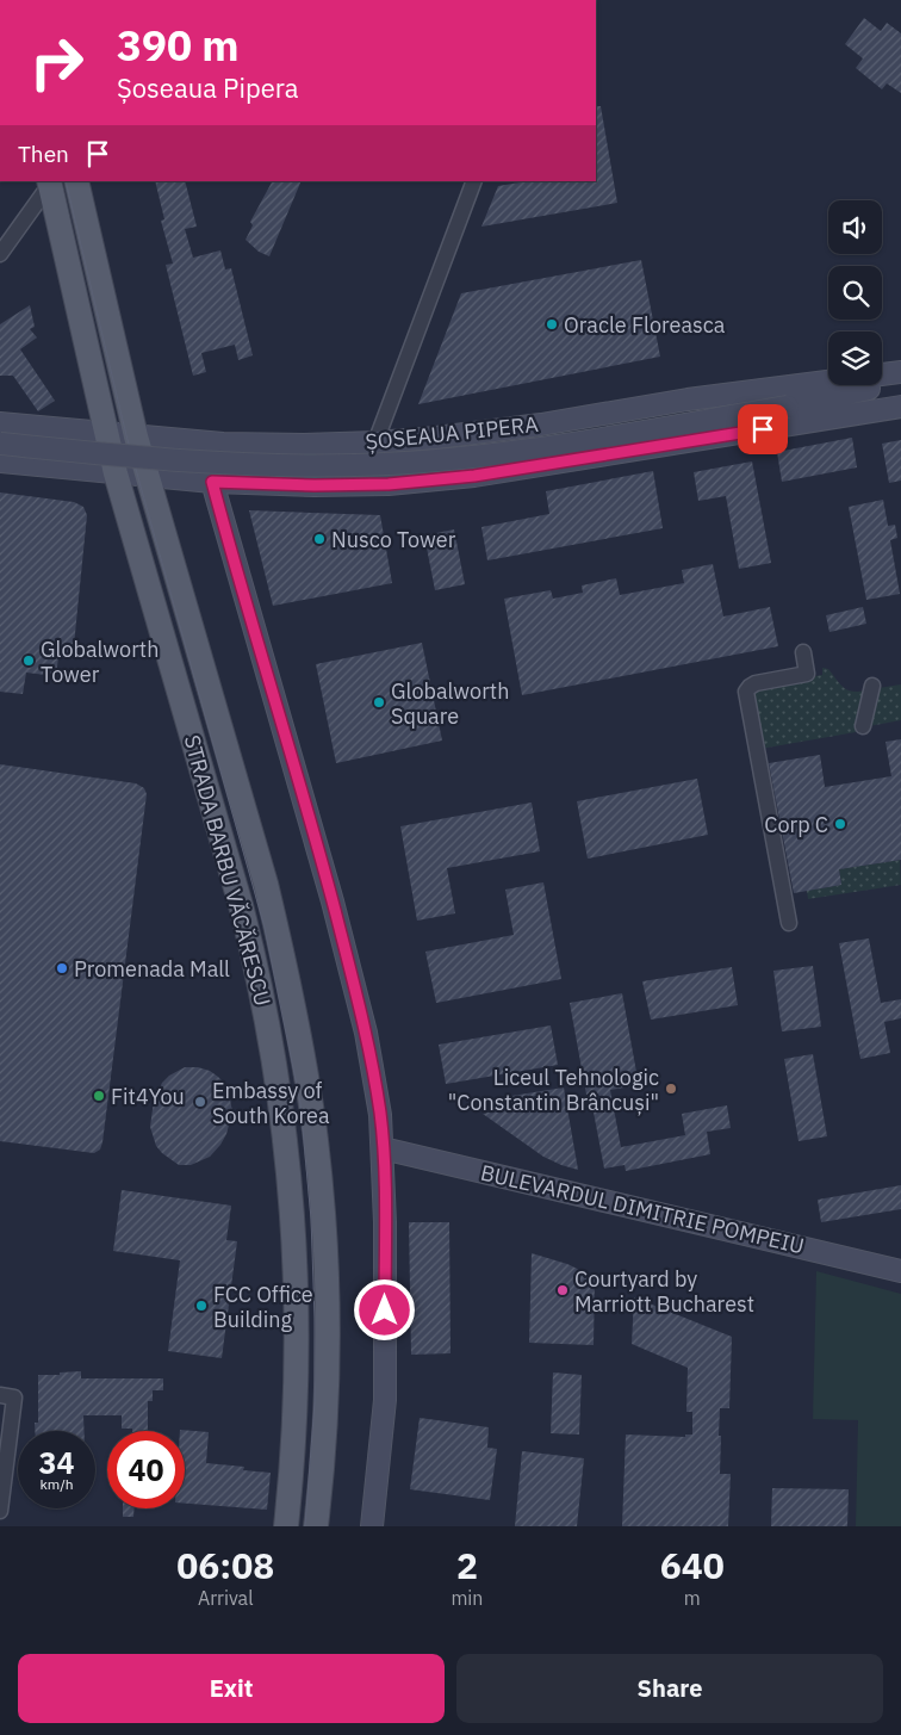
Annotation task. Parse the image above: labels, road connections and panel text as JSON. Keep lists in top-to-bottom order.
{
  "streets": {
    "main road": ["ȘOSEAUA PIPERA", "STRADA BARBU VĂCĂRESCU", "BULEVARDUL DIMITRIE POMPEIU"]
  },
  "crossings": [
    ["ȘOSEAUA PIPERA", "STRADA BARBU VĂCĂRESCU"]
  ],
  "places": [
    "Oracle Floreasca",
    "Nusco Tower",
    "Globalworth Tower",
    "Globalworth Square",
    "Corp C",
    "Promenada Mall",
    "Liceul Tehnologic \"Constantin Brâncuși\"",
    "Fit4You",
    "Embassy of South Korea",
    "Courtyard by Marriott Bucharest",
    "FCC Office Building"
  ],
  "page": {
    "turn": ["390 m", "Șoseaua Pipera"],
    "then": "Then",
    "speed": "34 km/h",
    "limit": "40",
    "eta": [
      "06:08",
      "Arrival",
      "2",
      "min",
      "640",
      "m"
    ],
    "buttons": ["Exit", "Share"]
  }
}
